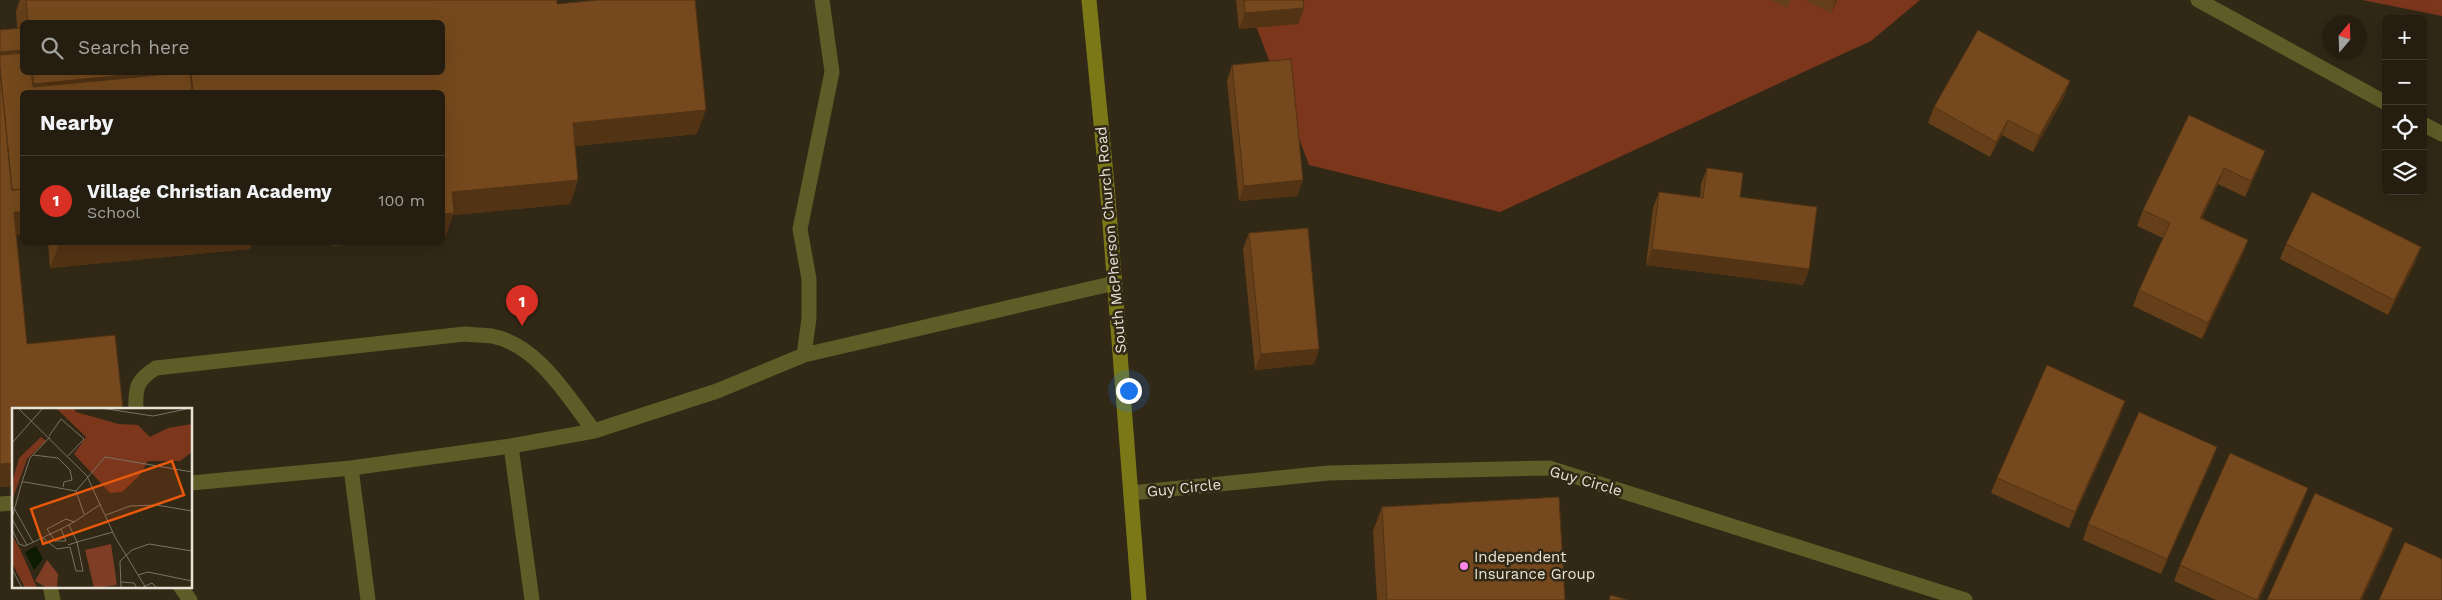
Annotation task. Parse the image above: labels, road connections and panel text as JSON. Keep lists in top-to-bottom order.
{
  "streets": {
    "main road": ["South McPherson Church Road"],
    "street": ["Guy Circle"]
  },
  "crossings": [
    ["South McPherson Church Road", "Guy Circle"]
  ],
  "places": ["Independent Insurance Group"],
  "north": "top",
  "page": {
    "map_buttons": ["+", "−"],
    "search": "Search here",
    "heading": "Nearby",
    "list": [
      {
        "mark": "1",
        "name": "Village Christian Academy",
        "note": "School",
        "value": "100 m"
      }
    ],
    "pins": "1"
  }
}
